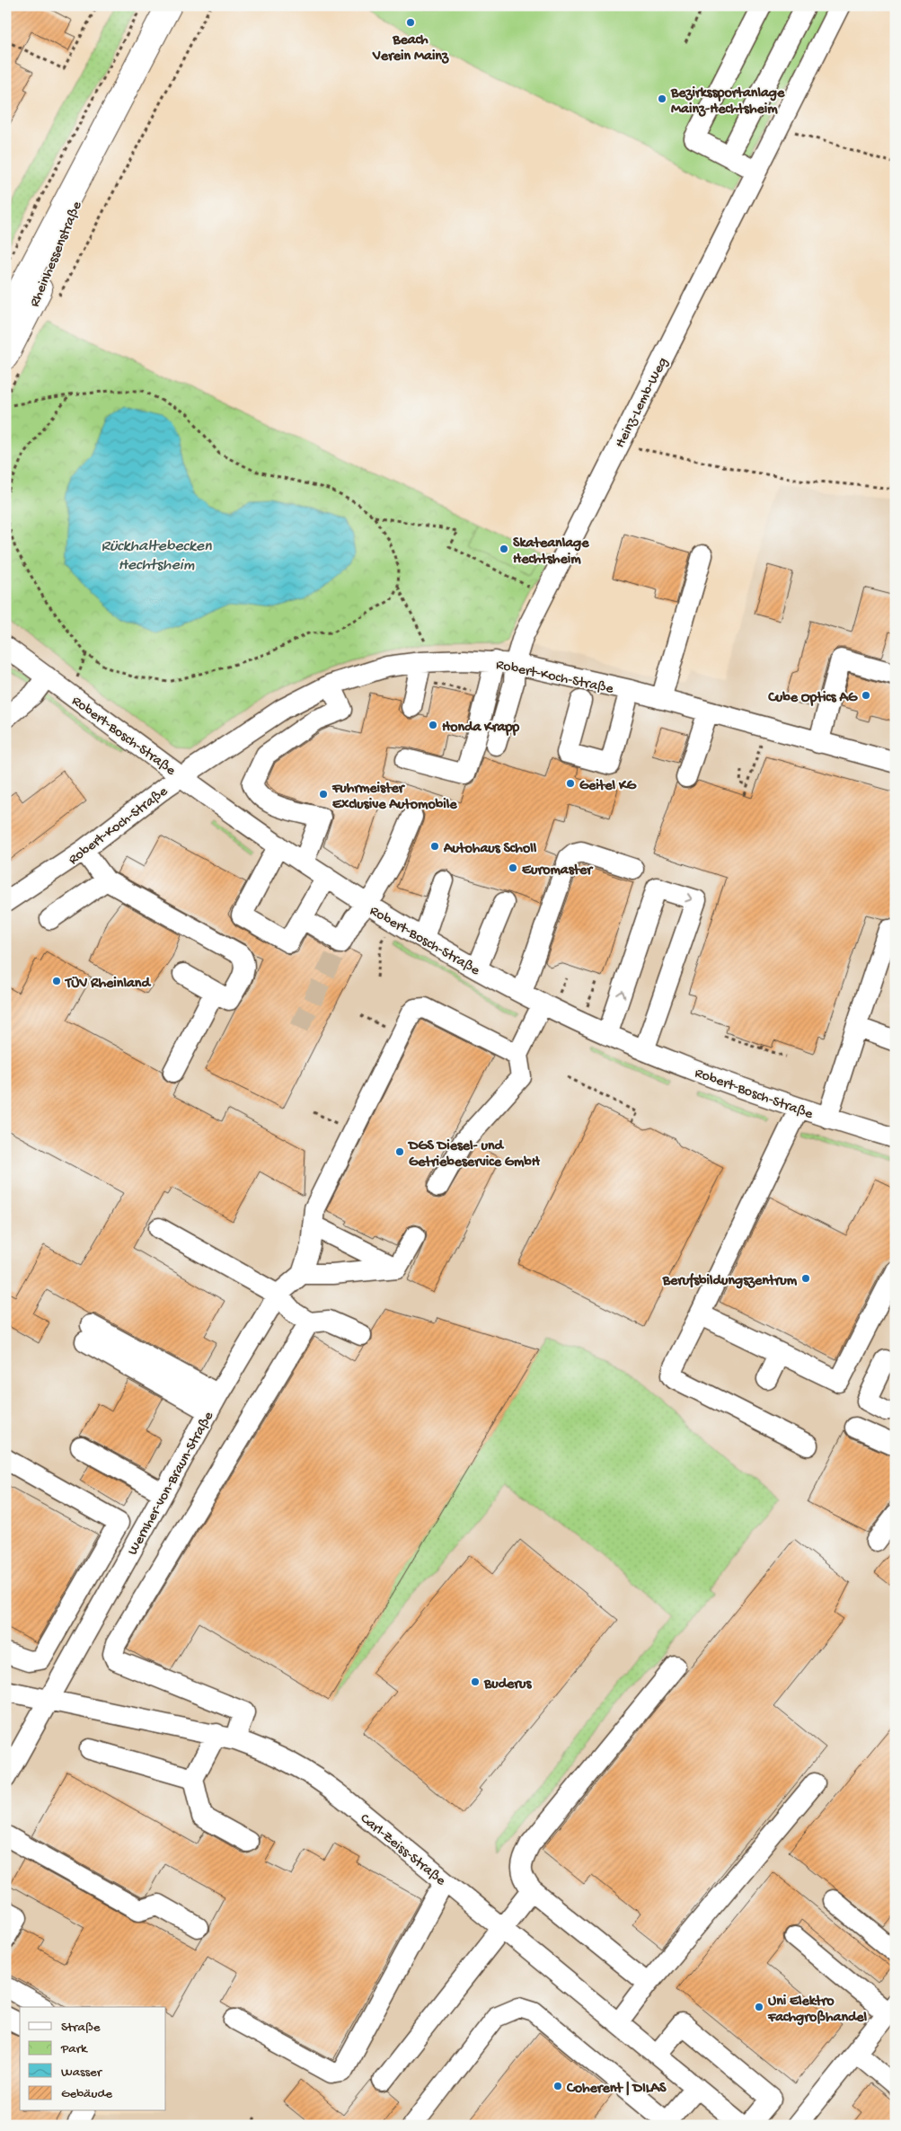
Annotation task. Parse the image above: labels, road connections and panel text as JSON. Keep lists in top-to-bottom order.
{
  "streets": {
    "main road": ["Rheinhessenstraße"],
    "street": [
      "Heinz-Lemb-Weg",
      "Robert-Koch-Straße",
      "Robert-Bosch-Straße",
      "Wernher-von-Braun-Straße",
      "Carl-Zeiss-Straße"
    ]
  },
  "crossings": [
    ["Heinz-Lemb-Weg", "Robert-Koch-Straße"],
    ["Robert-Koch-Straße", "Robert-Bosch-Straße"],
    ["Wernher-von-Braun-Straße", "Carl-Zeiss-Straße"]
  ],
  "water": ["Rückhaltebecken Hechtsheim"],
  "places": [
    "Beach Verein Mainz",
    "Bezirkssportanlage Mainz-Hechtsheim",
    "Skateanlage Hechtsheim",
    "Cube Optics AG",
    "Honda Krapp",
    "Geitel KG",
    "Fuhrmeister Exclusive Automobile",
    "Autohaus Scholl",
    "Euromaster",
    "TÜV Rheinland",
    "DGS Diesel- und Getriebeservice GmbH",
    "Berufsbildungszentrum",
    "Buderus",
    "Uni Elektro Fachgroßhandel",
    "Coherent | DILAS"
  ],
  "legend": [
    "Straße",
    "Park",
    "Wasser",
    "Gebäude"
  ]
}
